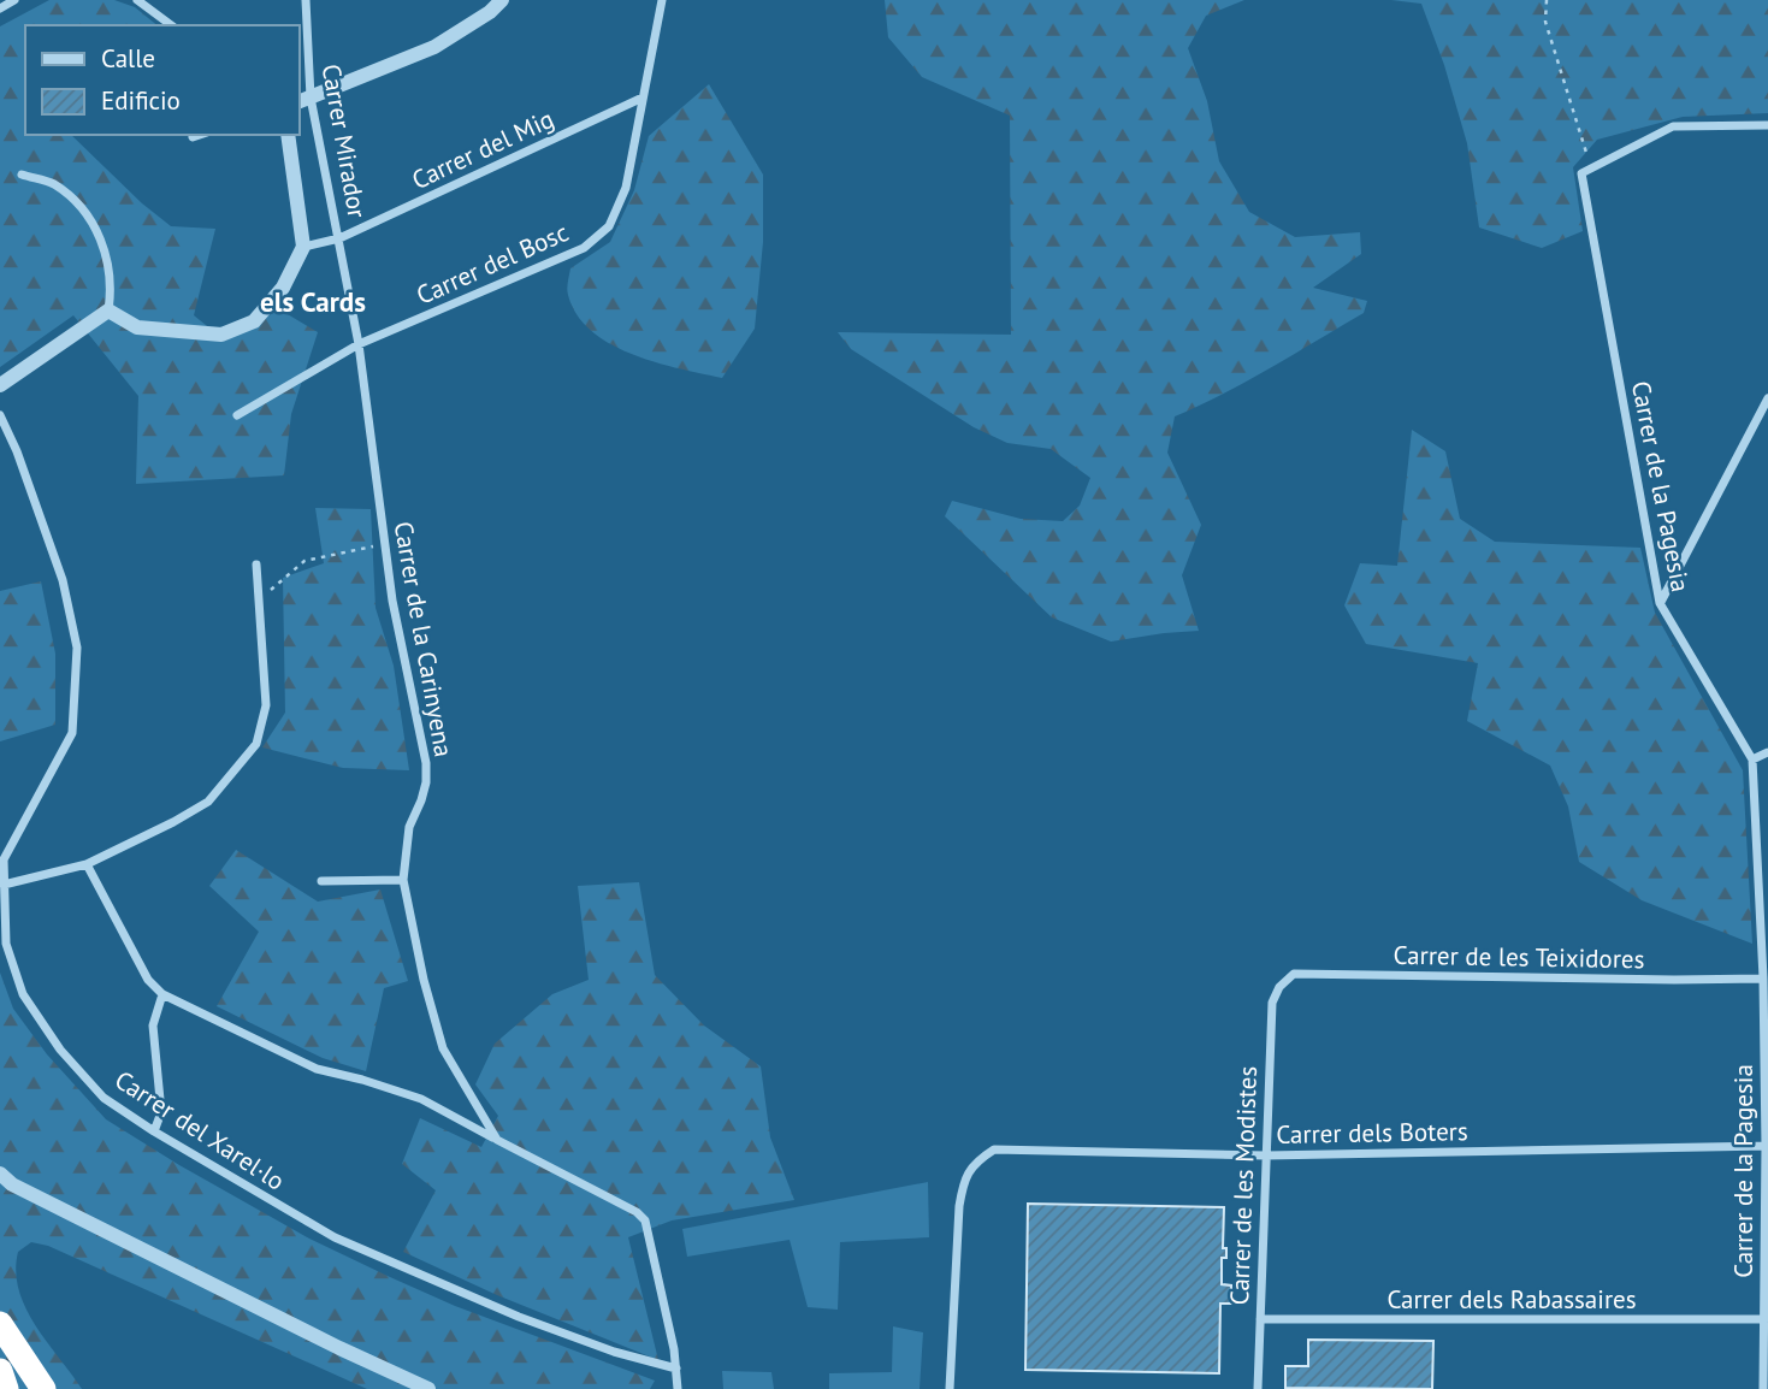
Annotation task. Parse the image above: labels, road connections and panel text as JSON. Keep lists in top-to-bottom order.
{
  "streets": {
    "street": [
      "Carrer Mirador",
      "Carrer del Mig",
      "Carrer del Bosc",
      "Carrer de la Pagesia",
      "Carrer de la Carinyena",
      "Carrer de les Teixidores",
      "Carrer del Xarel·lo",
      "Carrer dels Boters",
      "Carrer de les Modistes",
      "Carrer dels Rabassaires"
    ]
  },
  "crossings": [
    ["Carrer Mirador", "Carrer del Mig"],
    ["Carrer Mirador", "Carrer de la Carinyena"],
    ["Carrer del Mig", "Carrer del Bosc"],
    ["Carrer del Mig", "Carrer de la Carinyena"],
    ["Carrer del Bosc", "Carrer de la Carinyena"],
    ["Carrer de la Pagesia", "Carrer de les Teixidores"],
    ["Carrer de la Pagesia", "Carrer dels Boters"],
    ["Carrer de la Pagesia", "Carrer dels Rabassaires"],
    ["Carrer de les Teixidores", "Carrer de les Modistes"],
    ["Carrer dels Boters", "Carrer de les Modistes"],
    ["Carrer de les Modistes", "Carrer dels Rabassaires"]
  ],
  "districts": ["els Cards"],
  "legend": ["Calle", "Edificio"]
}
